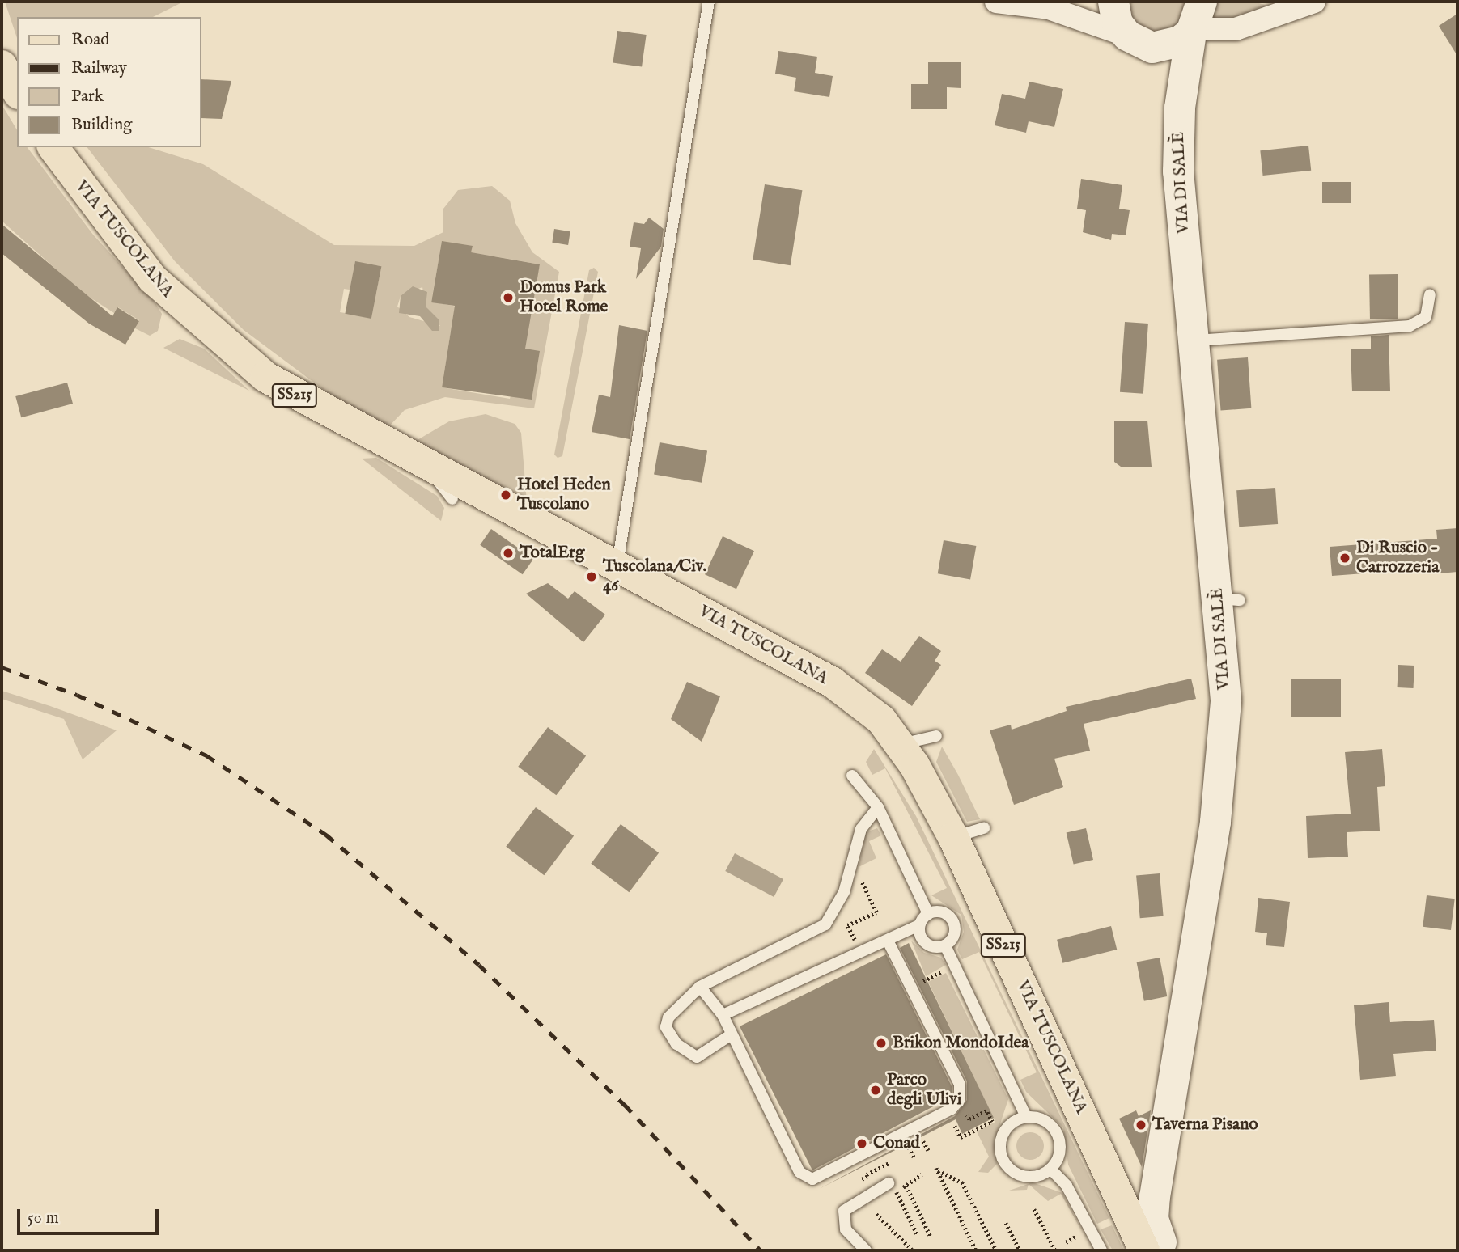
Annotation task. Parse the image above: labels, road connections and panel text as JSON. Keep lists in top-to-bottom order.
{
  "streets": {
    "main road": ["VIA DI SALÈ", "VIA TUSCOLANA", "SS215"]
  },
  "crossings": [
    ["VIA DI SALÈ", "VIA TUSCOLANA"]
  ],
  "places": [
    "Domus Park Hotel Rome",
    "Hotel Heden Tuscolano",
    "TotalErg",
    "Di Ruscio - Carrozzeria",
    "Tuscolana/Civ. 46",
    "Brikon MondoIdea",
    "Parco degli Ulivi",
    "Taverna Pisano",
    "Conad"
  ],
  "legend": [
    "Road",
    "Railway",
    "Park",
    "Building"
  ],
  "scale_bar": "50 m"
}
